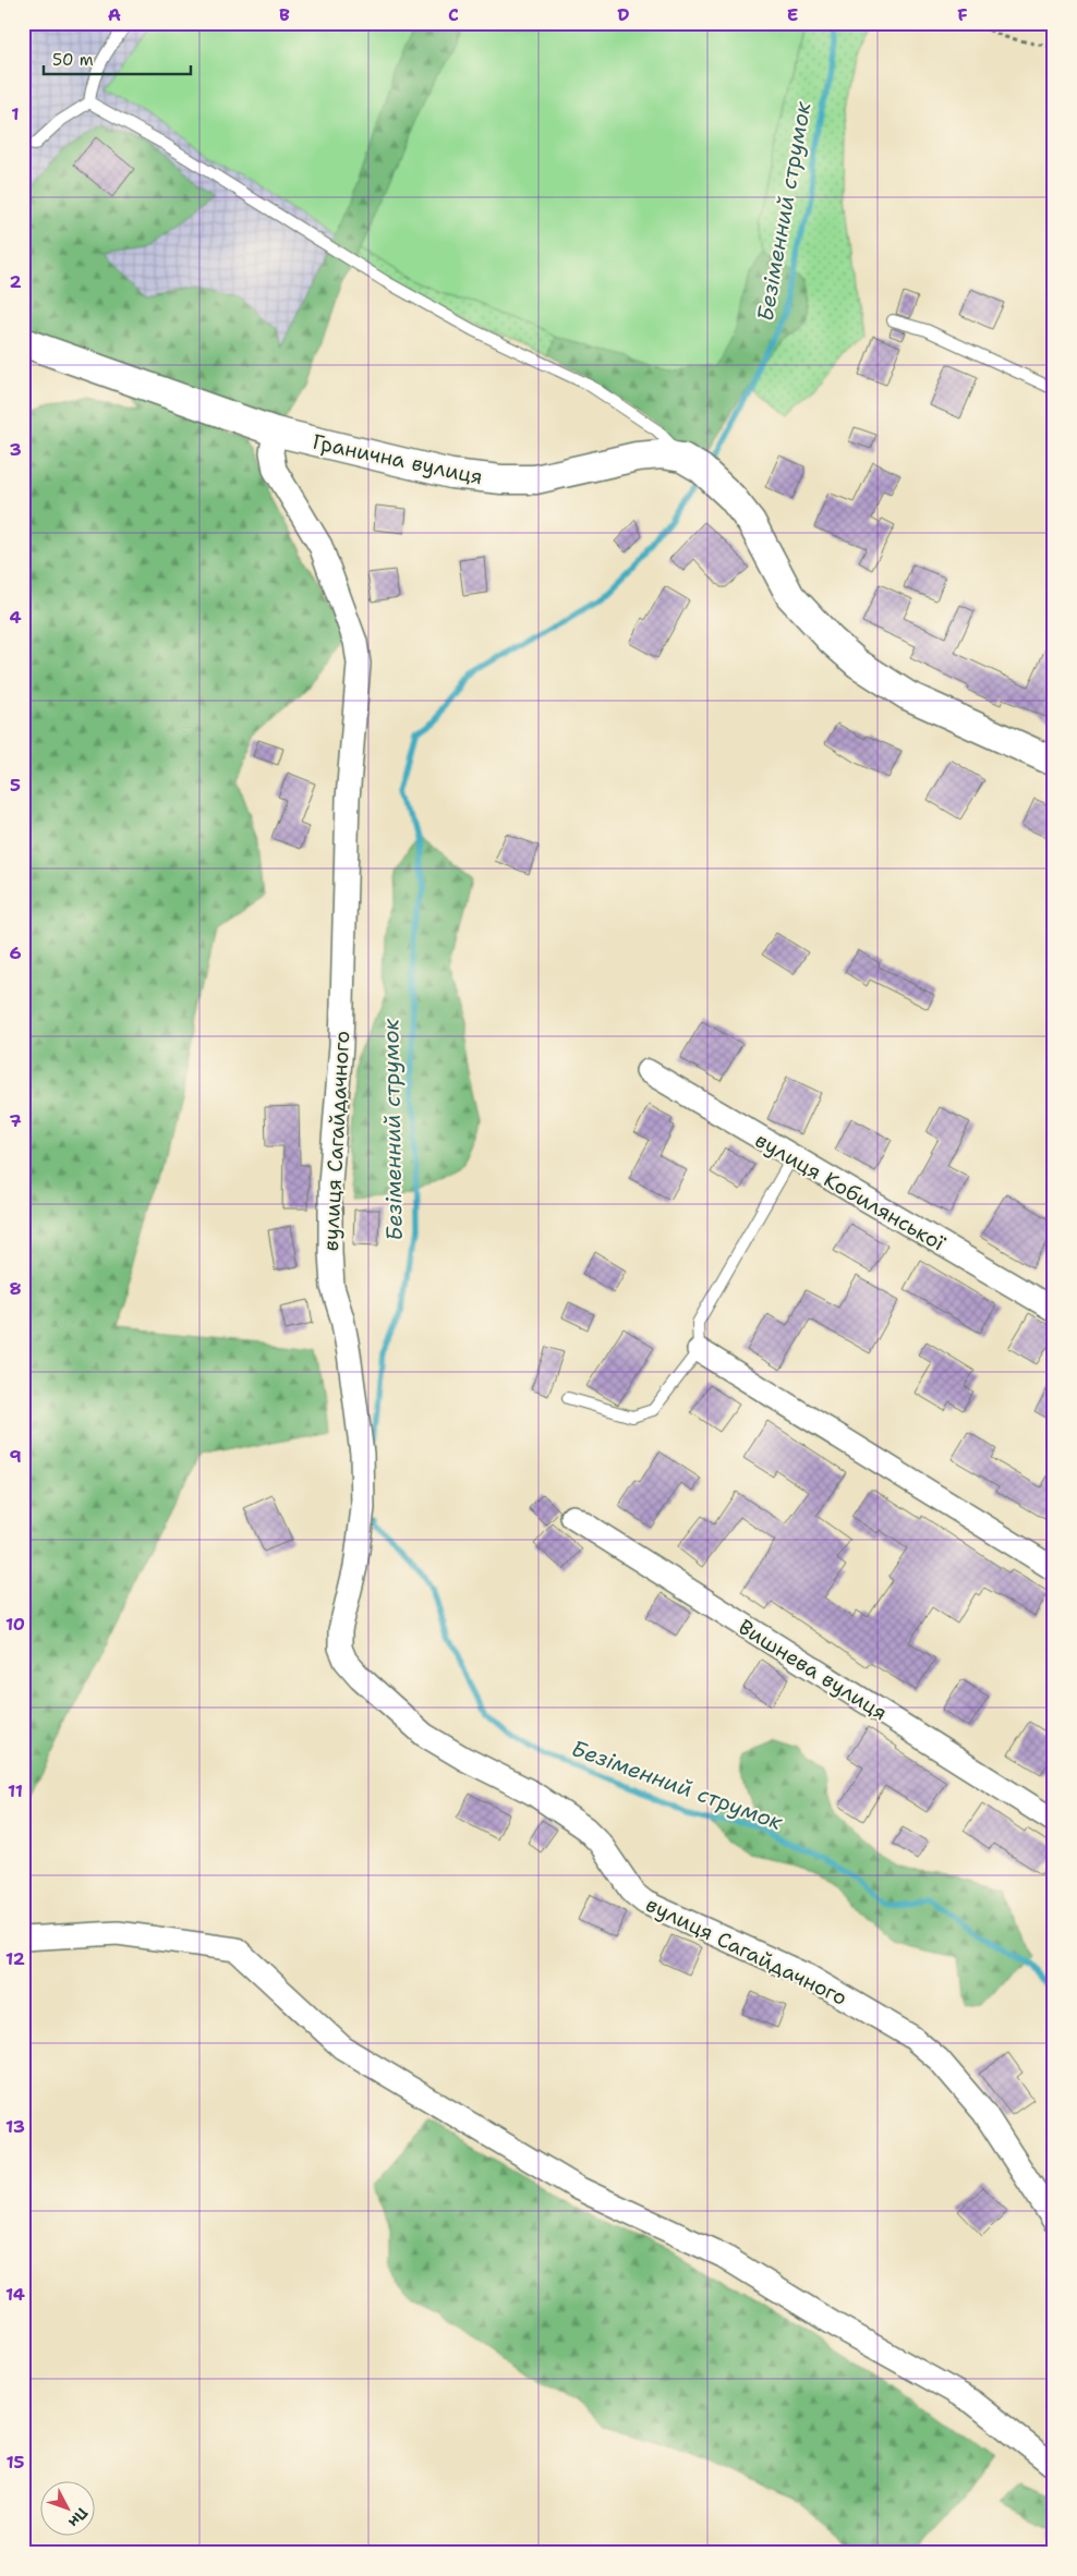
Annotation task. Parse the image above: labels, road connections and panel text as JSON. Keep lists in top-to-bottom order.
{
  "streets": {
    "street": [
      "Гранична вулиця",
      "вулиця Сагайдачного",
      "вулиця Кобилянської",
      "Вишнева вулиця"
    ]
  },
  "crossings": [
    ["Гранична вулиця", "вулиця Сагайдачного"]
  ],
  "water": ["Безіменний струмок"],
  "scale_bar": "50 m",
  "north": "bottom right",
  "grid": {
    "columns": [
      "A",
      "B",
      "C",
      "D",
      "E",
      "F"
    ],
    "rows": [
      "1",
      "2",
      "3",
      "4",
      "5",
      "6",
      "7",
      "8",
      "9",
      "10",
      "11",
      "12",
      "13",
      "14",
      "15"
    ]
  }
}
